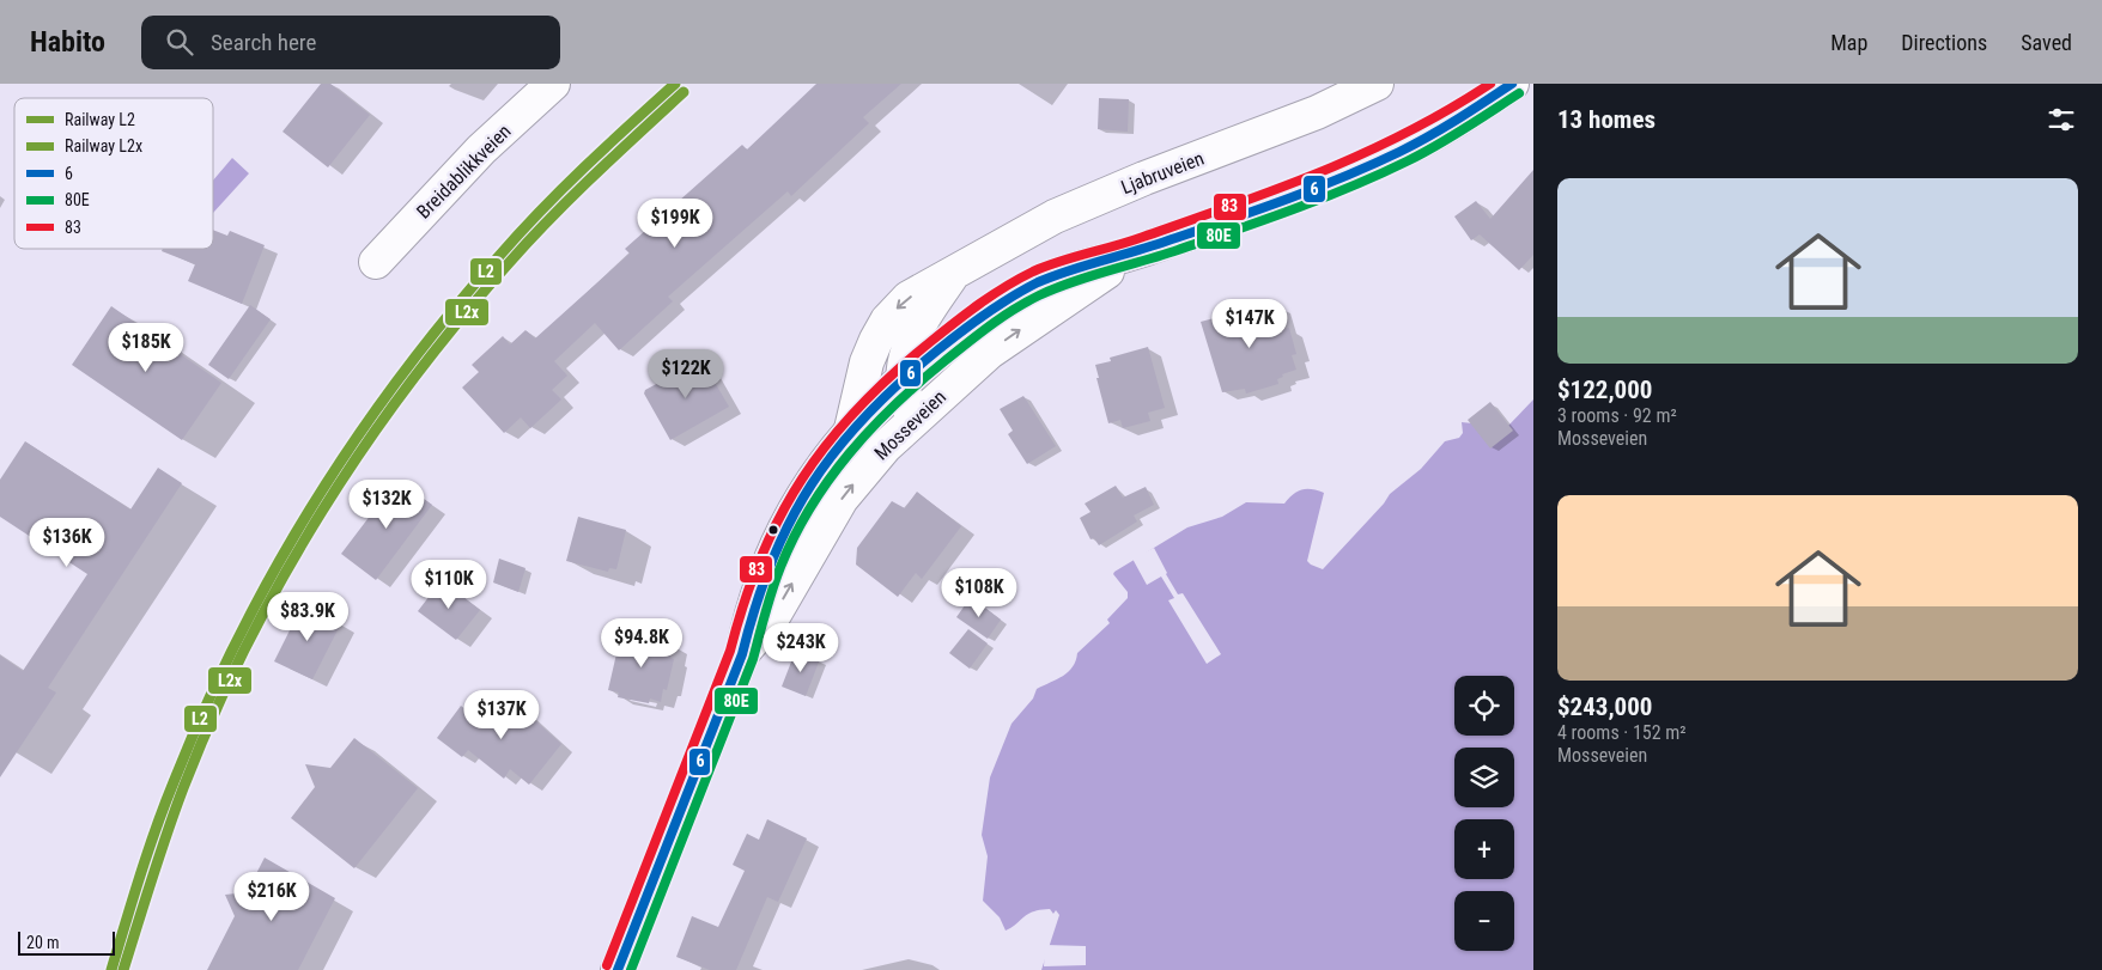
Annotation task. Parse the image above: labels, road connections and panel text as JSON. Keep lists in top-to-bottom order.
{
  "streets": {
    "main road": ["Breidablikkveien", "Ljabruveien", "Mosseveien"]
  },
  "crossings": [
    ["Ljabruveien", "Mosseveien"]
  ],
  "lines": [
    "rail line L2",
    "transit line 6",
    "transit line 83",
    "rail line L2x",
    "transit line 80E"
  ],
  "legend": [
    "Railway L2",
    "Railway L2x",
    "6",
    "80E",
    "83"
  ],
  "scale_bar": "20 m",
  "page": {
    "header": "Habito",
    "search": "Search here",
    "nav": ["Map", "Directions", "Saved"],
    "heading": "13 homes",
    "list": [
      {
        "name": "$122,000",
        "note": "3 rooms · 92 m² · Mosseveien"
      },
      {
        "name": "$243,000",
        "note": "4 rooms · 152 m² · Mosseveien"
      }
    ],
    "price": [
      "$199K",
      "$147K",
      "$185K",
      "$122K",
      "$132K",
      "$136K",
      "$110K",
      "$108K",
      "$83.9K",
      "$94.8K",
      "$243K",
      "$137K",
      "$216K"
    ],
    "map_buttons": ["+", "−"],
    "scale": "20 m"
  }
}
